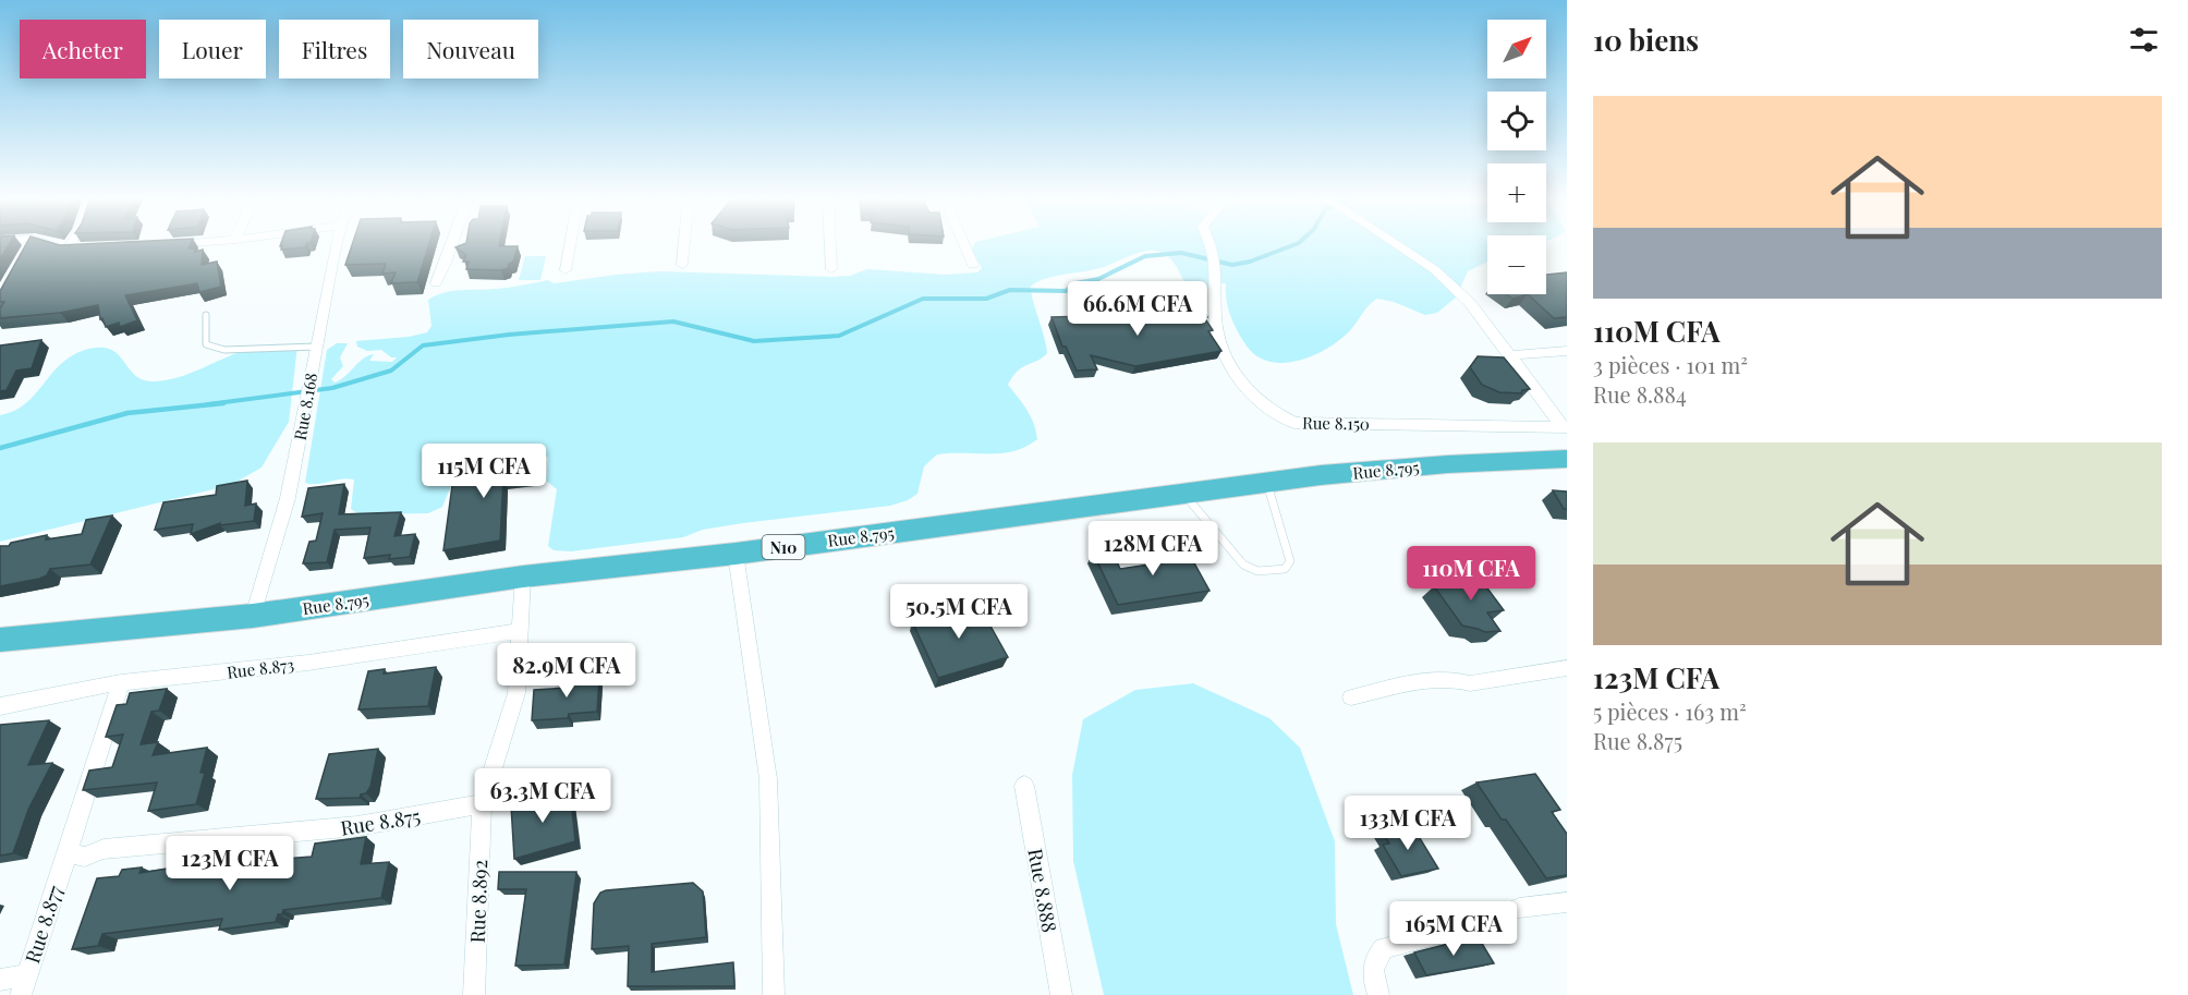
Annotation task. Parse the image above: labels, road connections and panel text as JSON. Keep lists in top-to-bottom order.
{
  "streets": {
    "highway": ["Rue 8.795", "N10"],
    "street": [
      "Rue 8.168",
      "Rue 8.150",
      "Rue 8.873",
      "Rue 8.875",
      "Rue 8.888",
      "Rue 8.892",
      "Rue 8.877"
    ]
  },
  "crossings": [
    ["Rue 8.168", "Rue 8.795"],
    ["Rue 8.795", "Rue 8.892"],
    ["Rue 8.873", "Rue 8.892"],
    ["Rue 8.875", "Rue 8.892"],
    ["Rue 8.875", "Rue 8.877"]
  ],
  "north": "top right",
  "page": {
    "heading": "10 biens",
    "map_buttons": ["+", "−"],
    "chip": [
      "Acheter",
      "Louer",
      "Filtres",
      "Nouveau"
    ],
    "list": [
      {
        "name": "110M CFA",
        "note": "3 pièces · 101 m² · Rue 8.884"
      },
      {
        "name": "123M CFA",
        "note": "5 pièces · 163 m² · Rue 8.875"
      }
    ],
    "price": [
      "66.6M CFA",
      "115M CFA",
      "128M CFA",
      "110M CFA",
      "50.5M CFA",
      "82.9M CFA",
      "63.3M CFA",
      "133M CFA",
      "123M CFA",
      "165M CFA"
    ]
  }
}
